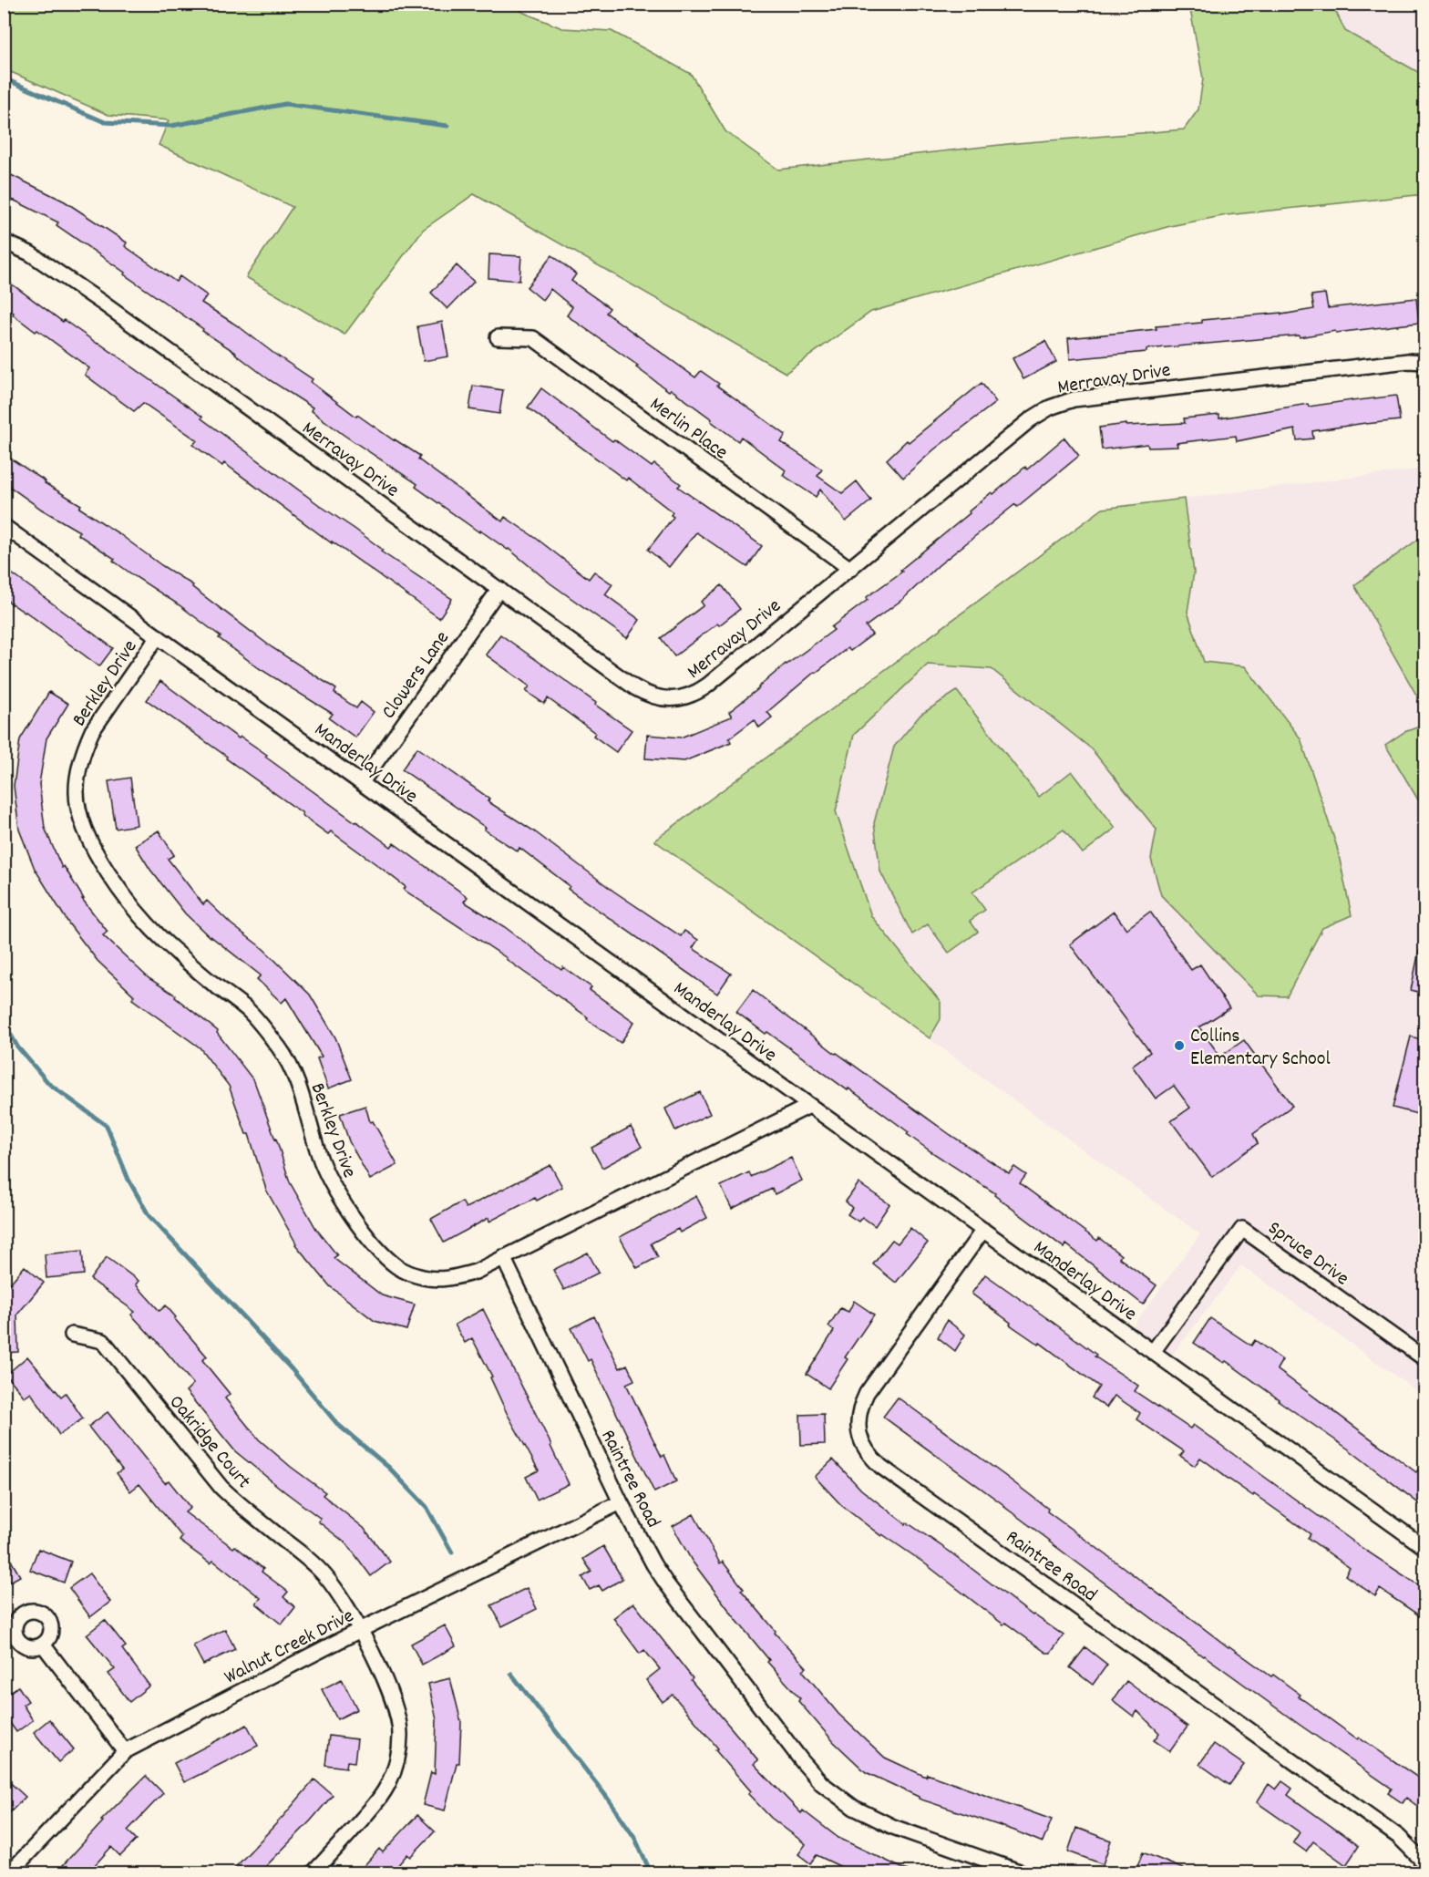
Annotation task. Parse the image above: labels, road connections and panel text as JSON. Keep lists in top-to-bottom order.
{
  "streets": {
    "street": [
      "Merravay Drive",
      "Merlin Place",
      "Clowers Lane",
      "Berkley Drive",
      "Manderlay Drive",
      "Spruce Drive",
      "Oakridge Court",
      "Raintree Road",
      "Walnut Creek Drive"
    ]
  },
  "crossings": [
    ["Merravay Drive", "Merlin Place"],
    ["Merravay Drive", "Clowers Lane"],
    ["Clowers Lane", "Manderlay Drive"],
    ["Berkley Drive", "Manderlay Drive"],
    ["Berkley Drive", "Raintree Road"],
    ["Manderlay Drive", "Spruce Drive"],
    ["Manderlay Drive", "Raintree Road"],
    ["Oakridge Court", "Walnut Creek Drive"],
    ["Raintree Road", "Walnut Creek Drive"]
  ],
  "places": ["Collins Elementary School"]
}
